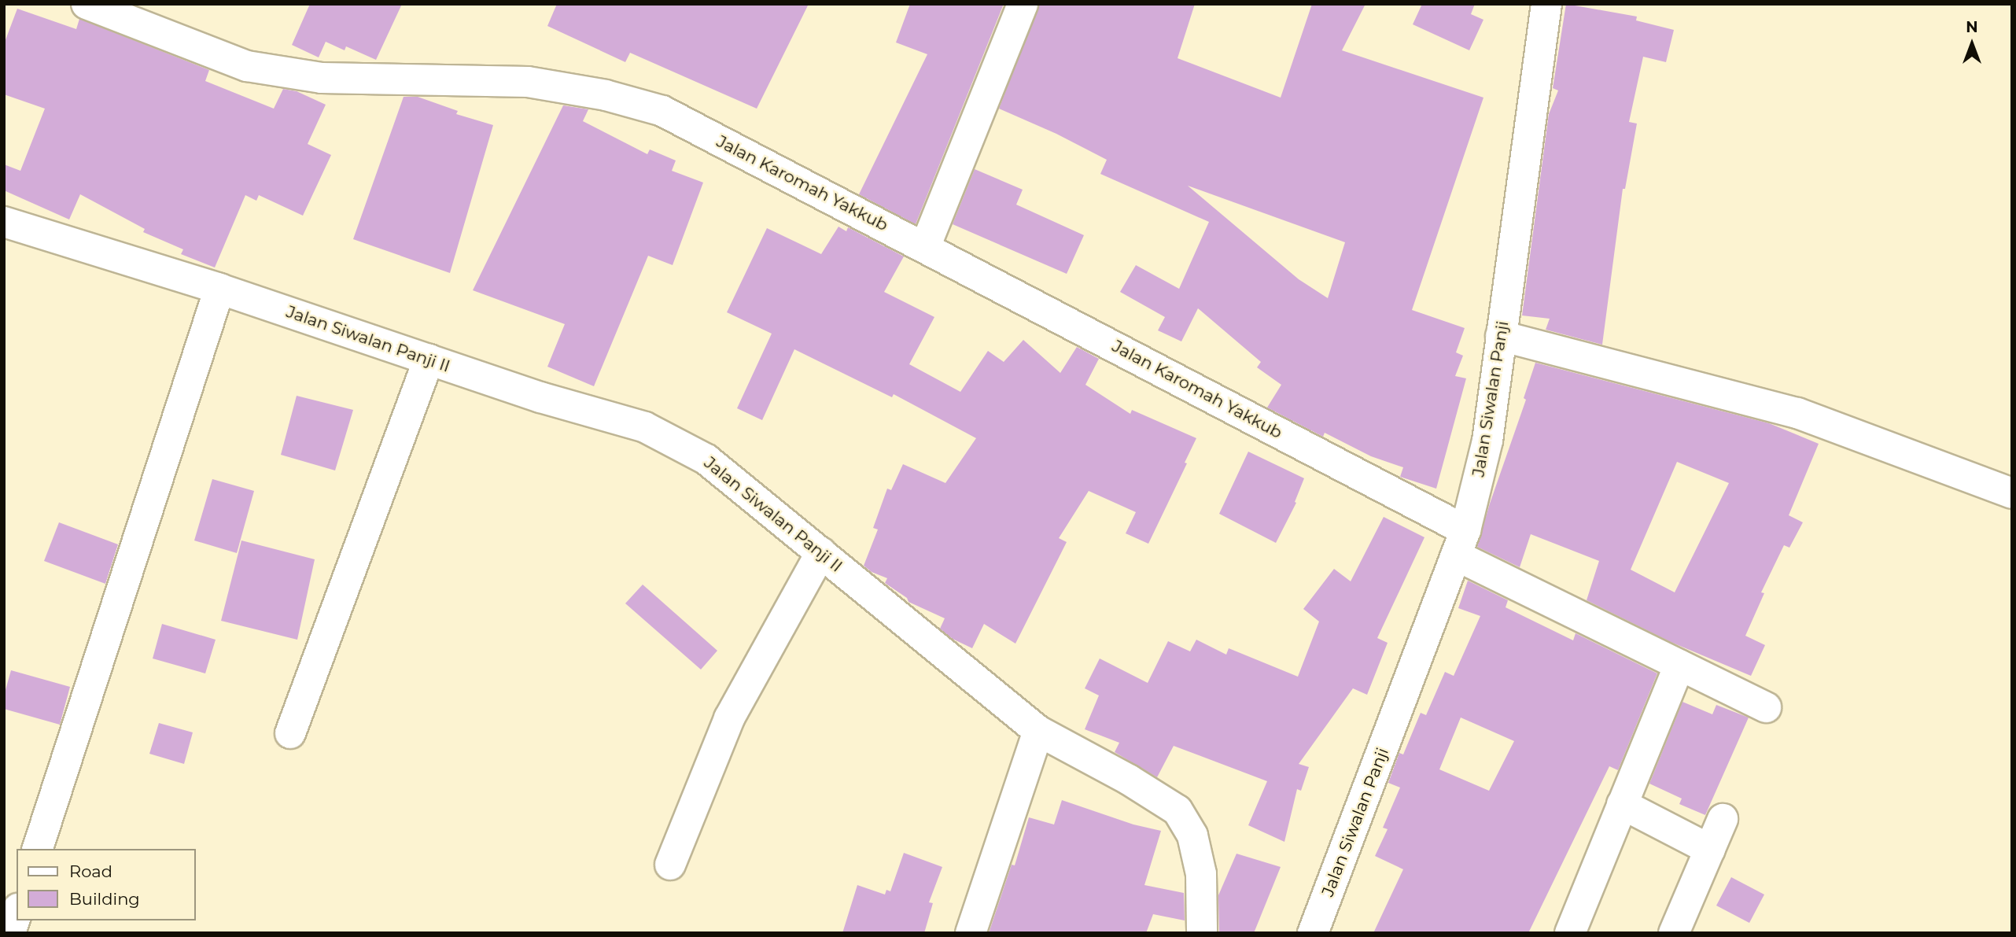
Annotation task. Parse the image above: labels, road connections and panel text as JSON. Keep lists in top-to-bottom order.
{
  "streets": {
    "street": ["Jalan Karomah Yakkub", "Jalan Siwalan Panji II", "Jalan Siwalan Panji"]
  },
  "crossings": [
    ["Jalan Karomah Yakkub", "Jalan Siwalan Panji"]
  ],
  "legend": ["Road", "Building"],
  "north": "top"
}
